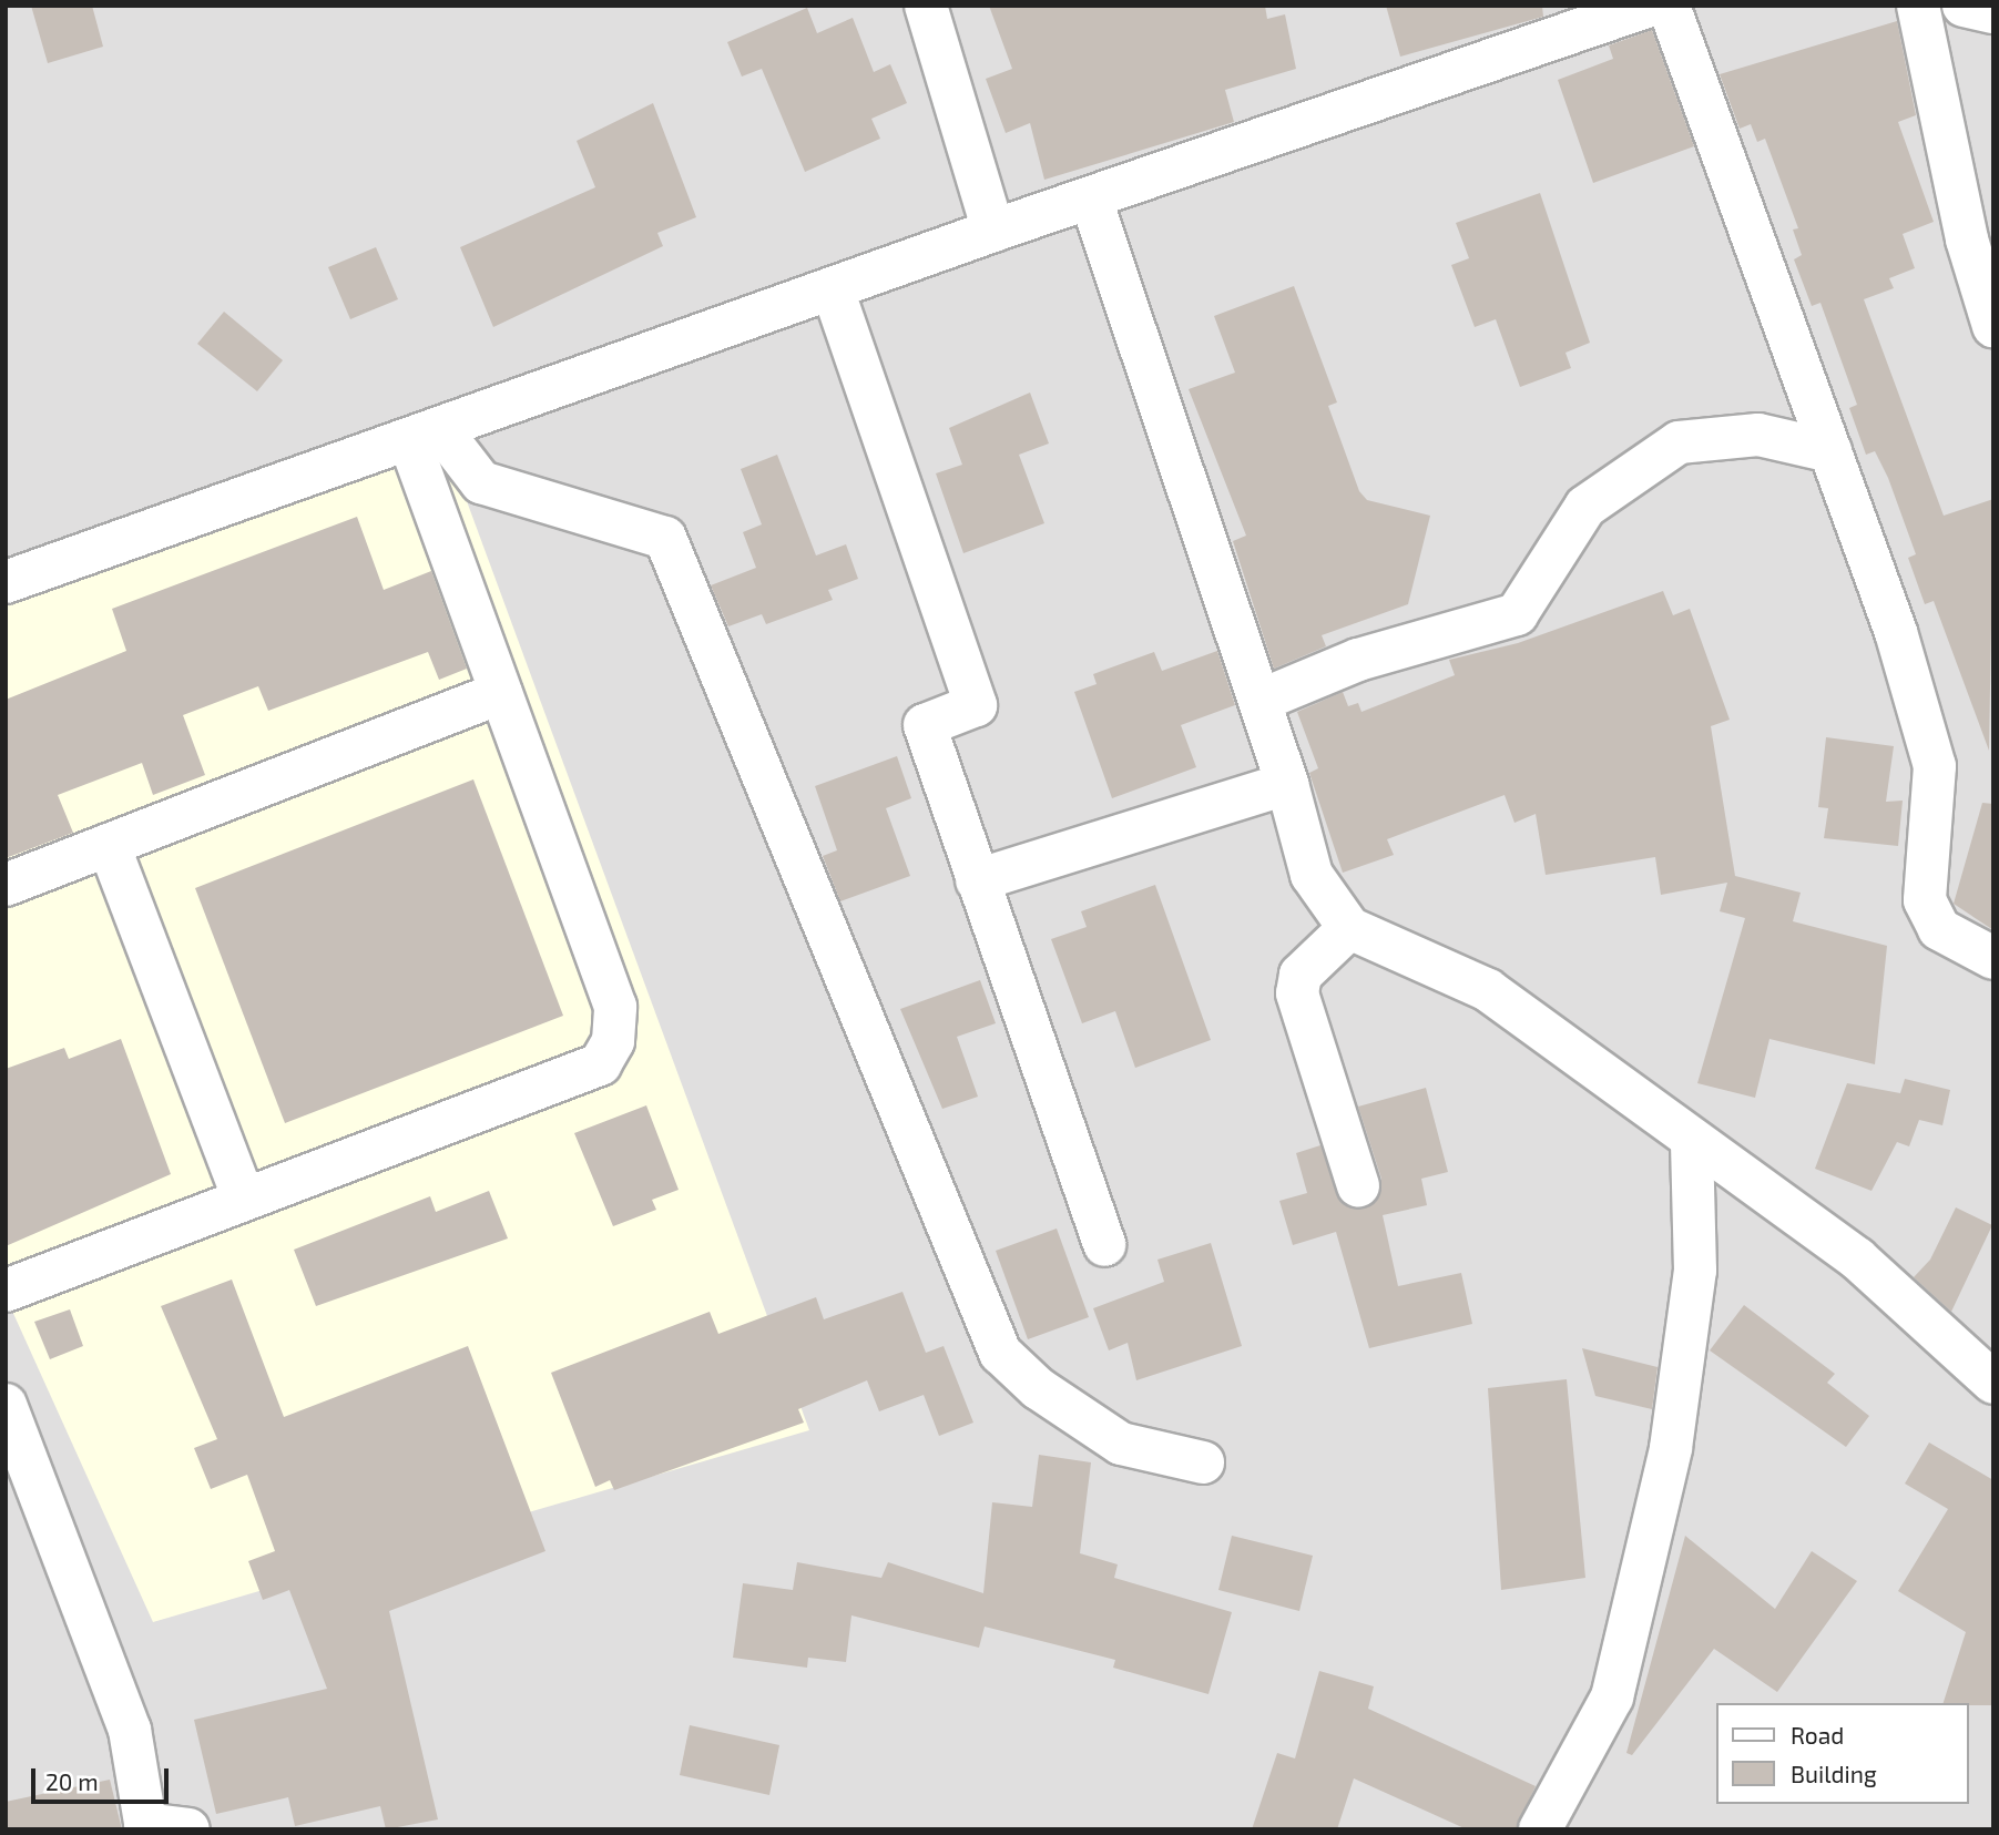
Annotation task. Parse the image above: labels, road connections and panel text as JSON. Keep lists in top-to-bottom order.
{
  "legend": ["Road", "Building"],
  "scale_bar": "20 m"
}
